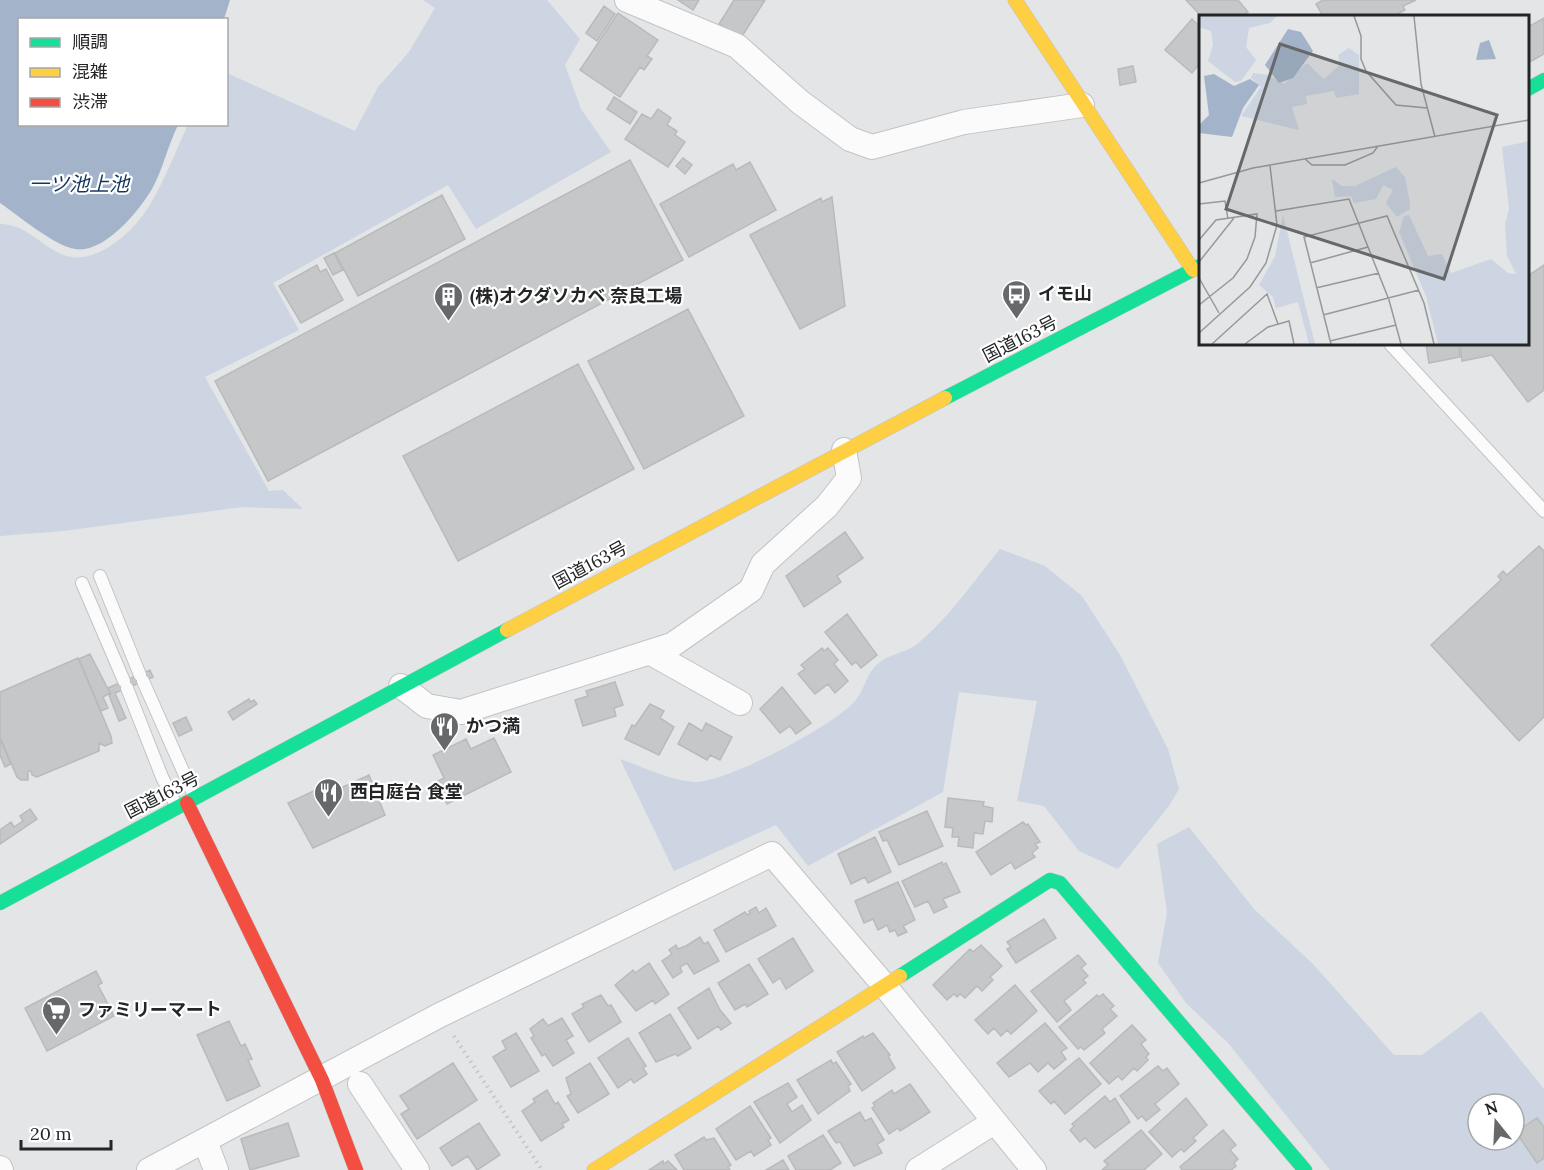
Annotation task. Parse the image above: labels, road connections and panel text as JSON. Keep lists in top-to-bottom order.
{
  "streets": {
    "main road": ["国道163号"]
  },
  "water": ["一ツ池上池"],
  "places": {
    "bus stop": ["イモ山"],
    "building": ["(株)オクダソカベ 奈良工場"],
    "restaurant": ["かつ満", "西白庭台 食堂"],
    "supermarket": ["ファミリーマート"]
  },
  "legend": ["順調", "混雑", "渋滞"],
  "scale_bar": "20 m",
  "north": "top"
}
